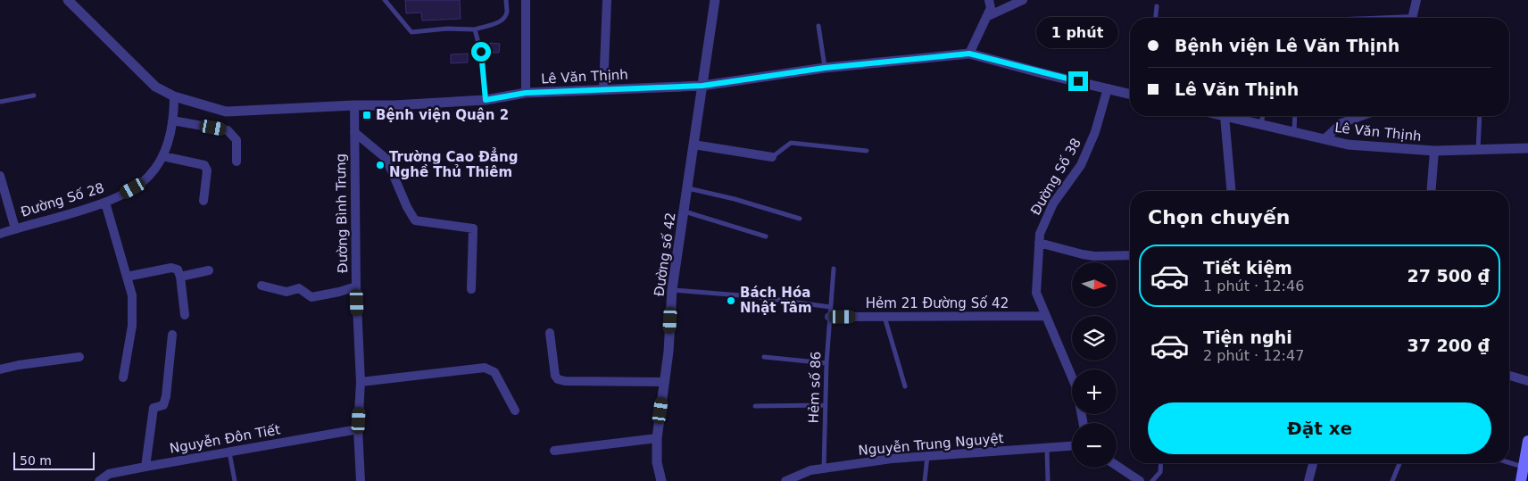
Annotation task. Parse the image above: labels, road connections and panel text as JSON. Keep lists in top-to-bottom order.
{
  "streets": {
    "street": [
      "Lê Văn Thịnh",
      "Đường Số 38",
      "Đường Số 28",
      "Đường Bình Trưng",
      "Đường số 42",
      "Hẻm 21 Đường Số 42",
      "Nguyễn Đôn Tiết",
      "Nguyễn Trung Nguyệt"
    ],
    "lane": ["Hẻm số 86"]
  },
  "crossings": [
    ["Lê Văn Thịnh", "Đường Số 38"],
    ["Lê Văn Thịnh", "Đường Số 28"],
    ["Lê Văn Thịnh", "Đường Bình Trưng"],
    ["Lê Văn Thịnh", "Đường số 42"],
    ["Đường Số 38", "Hẻm 21 Đường Số 42"],
    ["Đường Bình Trưng", "Nguyễn Đôn Tiết"],
    ["Hẻm 21 Đường Số 42", "Hẻm số 86"],
    ["Hẻm số 86", "Nguyễn Trung Nguyệt"]
  ],
  "places": {
    "transit": ["Bệnh viện Quận 2"],
    "other": ["Trường Cao Đẳng Nghề Thủ Thiêm", "Bách Hóa Nhật Tâm"]
  },
  "scale_bar": "50 m",
  "north": "right",
  "page": {
    "bubble": "1 phút",
    "banner": ["Bệnh viện Lê Văn Thịnh", "Lê Văn Thịnh"],
    "heading": "Chọn chuyến",
    "list": [
      {
        "name": "Tiết kiệm",
        "note": "1 phút · 12:46",
        "value": "27 500 ₫"
      },
      {
        "name": "Tiện nghi",
        "note": "2 phút · 12:47",
        "value": "37 200 ₫"
      }
    ],
    "map_buttons": ["+", "−"],
    "buttons": "Đặt xe",
    "scale": "50 m"
  }
}
